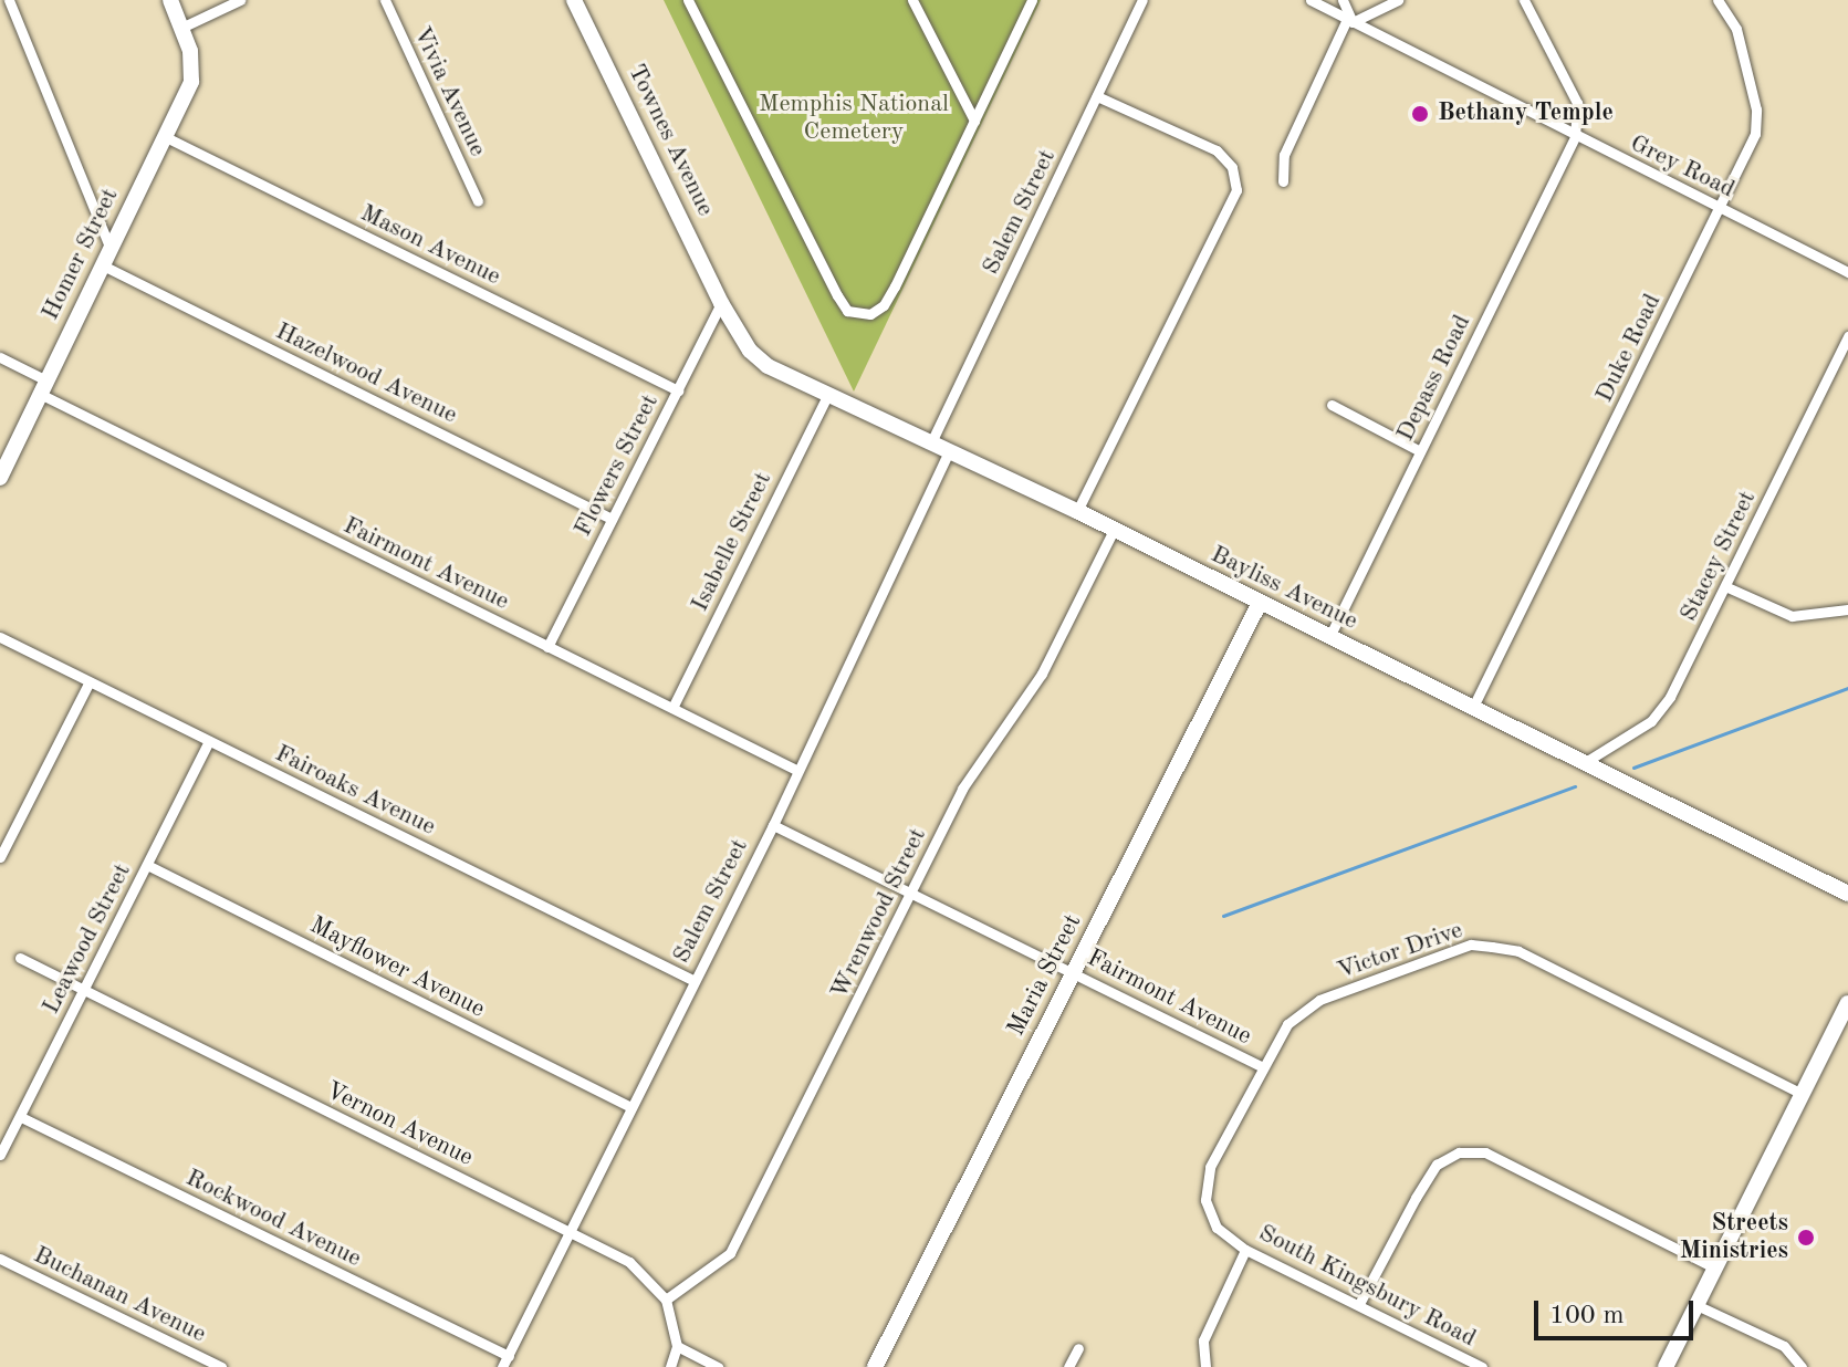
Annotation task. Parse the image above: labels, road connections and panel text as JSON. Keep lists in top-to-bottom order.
{
  "streets": {
    "street": [
      "Vivia Avenue",
      "Townes Avenue",
      "Grey Road",
      "Salem Street",
      "Mason Avenue",
      "Homer Street",
      "Duke Road",
      "Hazelwood Avenue",
      "Depass Road",
      "Flowers Street",
      "Isabelle Street",
      "Stacey Street",
      "Fairmont Avenue",
      "Bayliss Avenue",
      "Fairoaks Avenue",
      "Wrenwood Street",
      "Leawood Street",
      "Victor Drive",
      "Mayflower Avenue",
      "Maria Street",
      "Vernon Avenue",
      "Rockwood Avenue",
      "South Kingsbury Road",
      "Buchanan Avenue"
    ]
  },
  "crossings": [
    ["Townes Avenue", "Flowers Street"],
    ["Townes Avenue", "Bayliss Avenue"],
    ["Grey Road", "Duke Road"],
    ["Grey Road", "Depass Road"],
    ["Salem Street", "Fairmont Avenue"],
    ["Salem Street", "Bayliss Avenue"],
    ["Salem Street", "Fairoaks Avenue"],
    ["Salem Street", "Mayflower Avenue"],
    ["Salem Street", "Vernon Avenue"],
    ["Salem Street", "Rockwood Avenue"],
    ["Mason Avenue", "Homer Street"],
    ["Mason Avenue", "Flowers Street"],
    ["Homer Street", "Hazelwood Avenue"],
    ["Homer Street", "Fairmont Avenue"],
    ["Duke Road", "Bayliss Avenue"],
    ["Hazelwood Avenue", "Flowers Street"],
    ["Depass Road", "Bayliss Avenue"],
    ["Flowers Street", "Fairmont Avenue"],
    ["Flowers Street", "Bayliss Avenue"],
    ["Isabelle Street", "Fairmont Avenue"],
    ["Isabelle Street", "Bayliss Avenue"],
    ["Stacey Street", "Bayliss Avenue"],
    ["Fairmont Avenue", "Wrenwood Street"],
    ["Fairmont Avenue", "Victor Drive"],
    ["Fairmont Avenue", "Maria Street"],
    ["Bayliss Avenue", "Wrenwood Street"],
    ["Bayliss Avenue", "Maria Street"],
    ["Fairoaks Avenue", "Leawood Street"],
    ["Wrenwood Street", "Vernon Avenue"],
    ["Leawood Street", "Mayflower Avenue"],
    ["Leawood Street", "Vernon Avenue"],
    ["Leawood Street", "Rockwood Avenue"],
    ["Victor Drive", "South Kingsbury Road"]
  ],
  "parks": ["Memphis National Cemetery"],
  "places": ["Bethany Temple", "Streets Ministries"],
  "scale_bar": "100 m"
}
